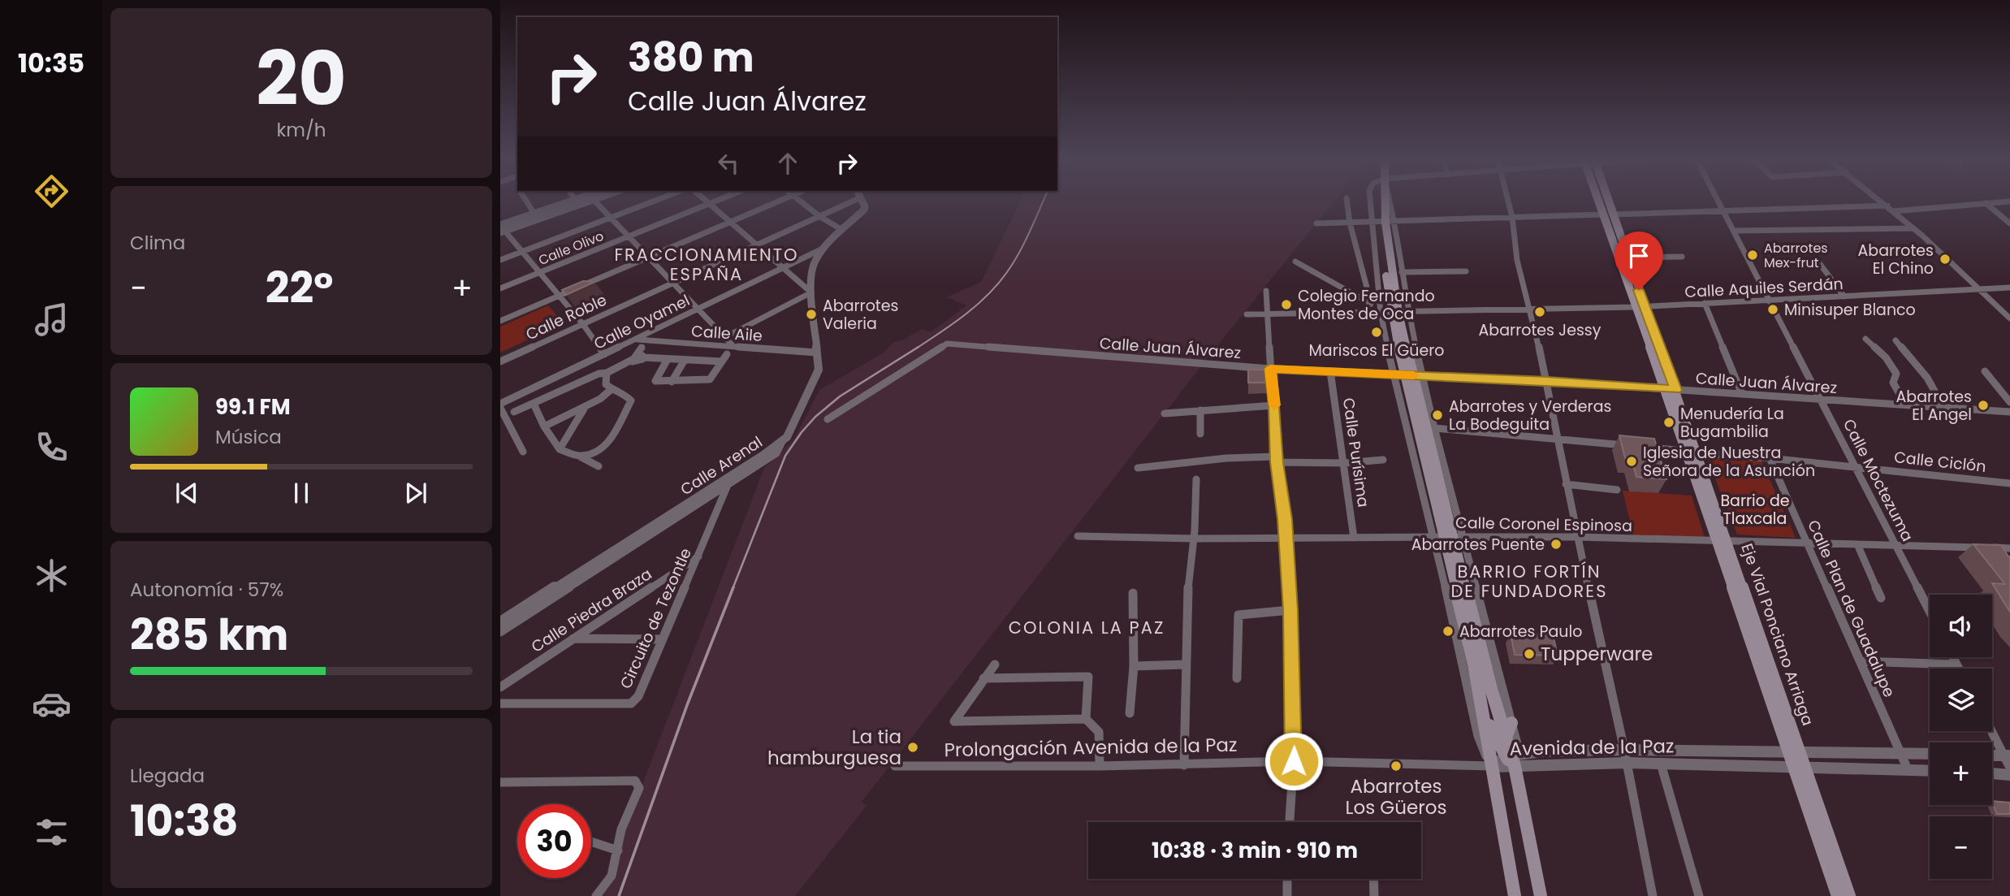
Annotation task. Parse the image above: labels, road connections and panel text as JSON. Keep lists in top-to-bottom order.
{
  "streets": {
    "main road": ["Eje Vial Ponciano Arriaga"],
    "street": [
      "Calle Olivo",
      "Calle Aquiles Serdán",
      "Calle Roble",
      "Calle Oyamel",
      "Calle Aile",
      "Calle Juan Álvarez",
      "Calle Purísima",
      "Calle Ciclón",
      "Calle Arenal",
      "Calle Moctezuma",
      "Calle Coronel Espinosa",
      "Calle Plan de Guadalupe",
      "Calle Piedra Braza",
      "Circuito de Tezontle",
      "Prolongación Avenida de la Paz",
      "Avenida de la Paz"
    ]
  },
  "crossings": [
    ["Calle Aquiles Serdán", "Calle Moctezuma"],
    ["Calle Aquiles Serdán", "Eje Vial Ponciano Arriaga"],
    ["Calle Oyamel", "Calle Aile"],
    ["Calle Juan Álvarez", "Calle Purísima"],
    ["Calle Juan Álvarez", "Calle Moctezuma"],
    ["Calle Juan Álvarez", "Eje Vial Ponciano Arriaga"],
    ["Calle Purísima", "Calle Coronel Espinosa"],
    ["Calle Ciclón", "Calle Moctezuma"],
    ["Calle Ciclón", "Calle Plan de Guadalupe"],
    ["Calle Ciclón", "Eje Vial Ponciano Arriaga"],
    ["Calle Arenal", "Circuito de Tezontle"],
    ["Calle Moctezuma", "Calle Coronel Espinosa"],
    ["Calle Coronel Espinosa", "Calle Plan de Guadalupe"],
    ["Calle Coronel Espinosa", "Eje Vial Ponciano Arriaga"],
    ["Calle Plan de Guadalupe", "Avenida de la Paz"],
    ["Calle Piedra Braza", "Circuito de Tezontle"],
    ["Eje Vial Ponciano Arriaga", "Avenida de la Paz"],
    ["Prolongación Avenida de la Paz", "Avenida de la Paz"]
  ],
  "districts": ["FRACCIONAMIENTO ESPAÑA", "BARRIO FORTÍN DE FUNDADORES", "COLONIA LA PAZ"],
  "parks": ["Barrio de Tlaxcala"],
  "places": [
    "Abarrotes Mex-frut",
    "Abarrotes El Chino",
    "Colegio Fernando Montes de Oca",
    "Minisuper Blanco",
    "Abarrotes Jessy",
    "Abarrotes Valeria",
    "Mariscos El Güero",
    "Abarrotes El Angel",
    "Abarrotes y Verderas La Bodeguita",
    "Menudería La Bugambilia",
    "Iglesia de Nuestra Señora de la Asunción",
    "Abarrotes Puente",
    "Abarrotes Paulo",
    "Tupperware",
    "La tia hamburguesa",
    "Abarrotes Los Güeros"
  ],
  "page": {
    "tabs": "10:35",
    "tile": [
      ["20", "km/h"],
      "Clima",
      ["Autonomía · 57%", "285 km"],
      ["Llegada", "10:38"]
    ],
    "turn": ["380 m", "Calle Juan Álvarez"],
    "heat": ["−", "22°", "+"],
    "song": ["99.1 FM", "Música"],
    "map_buttons": ["+", "−"],
    "limit": "30",
    "trip": "10:38 · 3 min · 910 m"
  }
}
